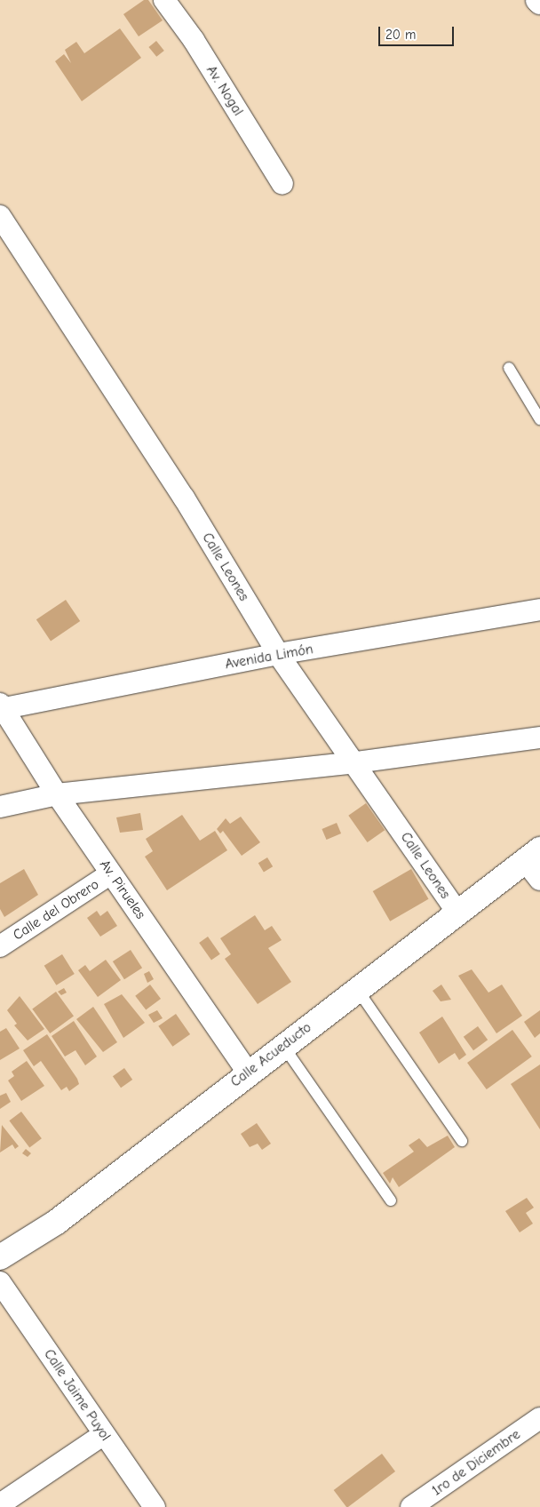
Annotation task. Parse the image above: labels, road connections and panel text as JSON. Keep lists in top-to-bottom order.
{
  "streets": {
    "street": [
      "Av. Nogal",
      "Calle Leones",
      "Avenida Limón",
      "Av. Pirueles",
      "Calle del Obrero",
      "Calle Acueducto",
      "Calle Jaime Puyol",
      "1ro de Diciembre"
    ]
  },
  "crossings": [
    ["Calle Leones", "Avenida Limón"],
    ["Calle Leones", "Calle Acueducto"],
    ["Avenida Limón", "Av. Pirueles"],
    ["Av. Pirueles", "Calle del Obrero"],
    ["Av. Pirueles", "Calle Acueducto"]
  ],
  "scale_bar": "20 m"
}
